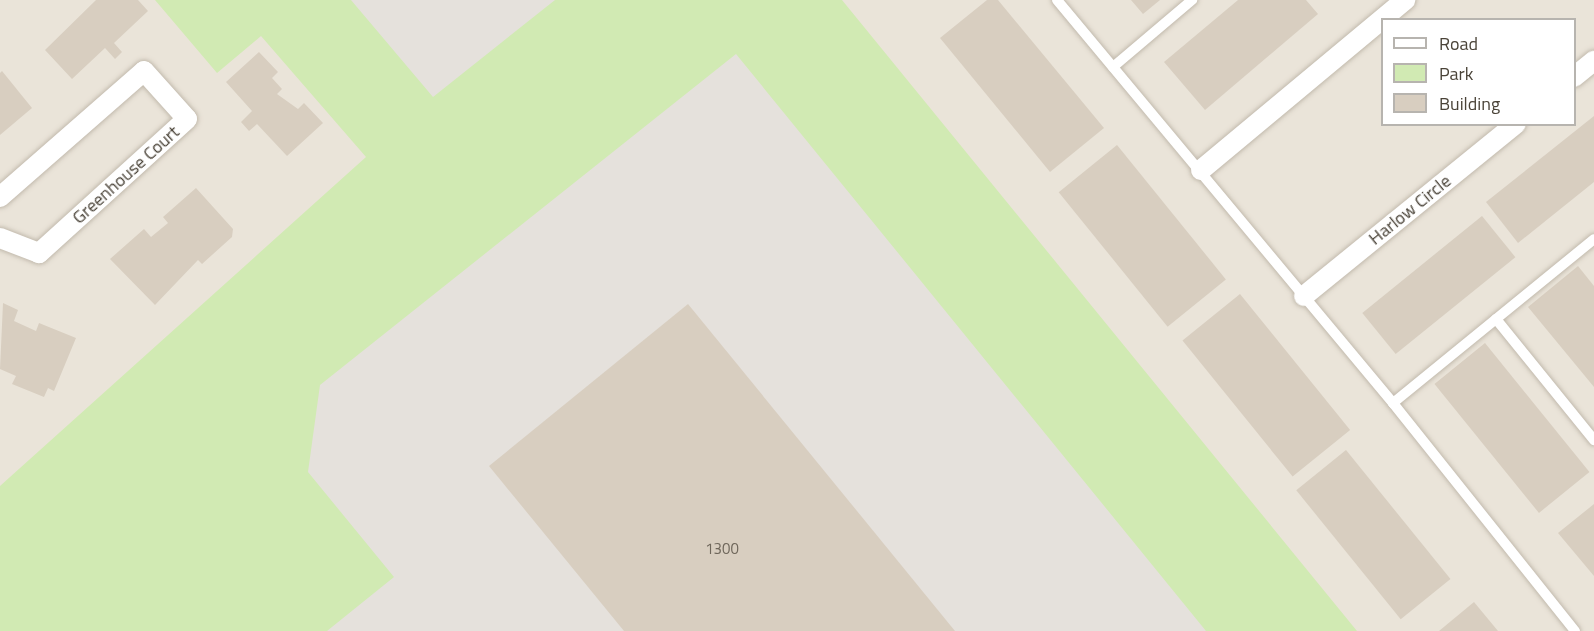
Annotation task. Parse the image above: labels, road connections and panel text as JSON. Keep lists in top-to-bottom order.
{
  "streets": {
    "street": ["Greenhouse Court", "Harlow Circle"]
  },
  "house_numbers": ["1300"],
  "legend": ["Road", "Park", "Building"]
}
